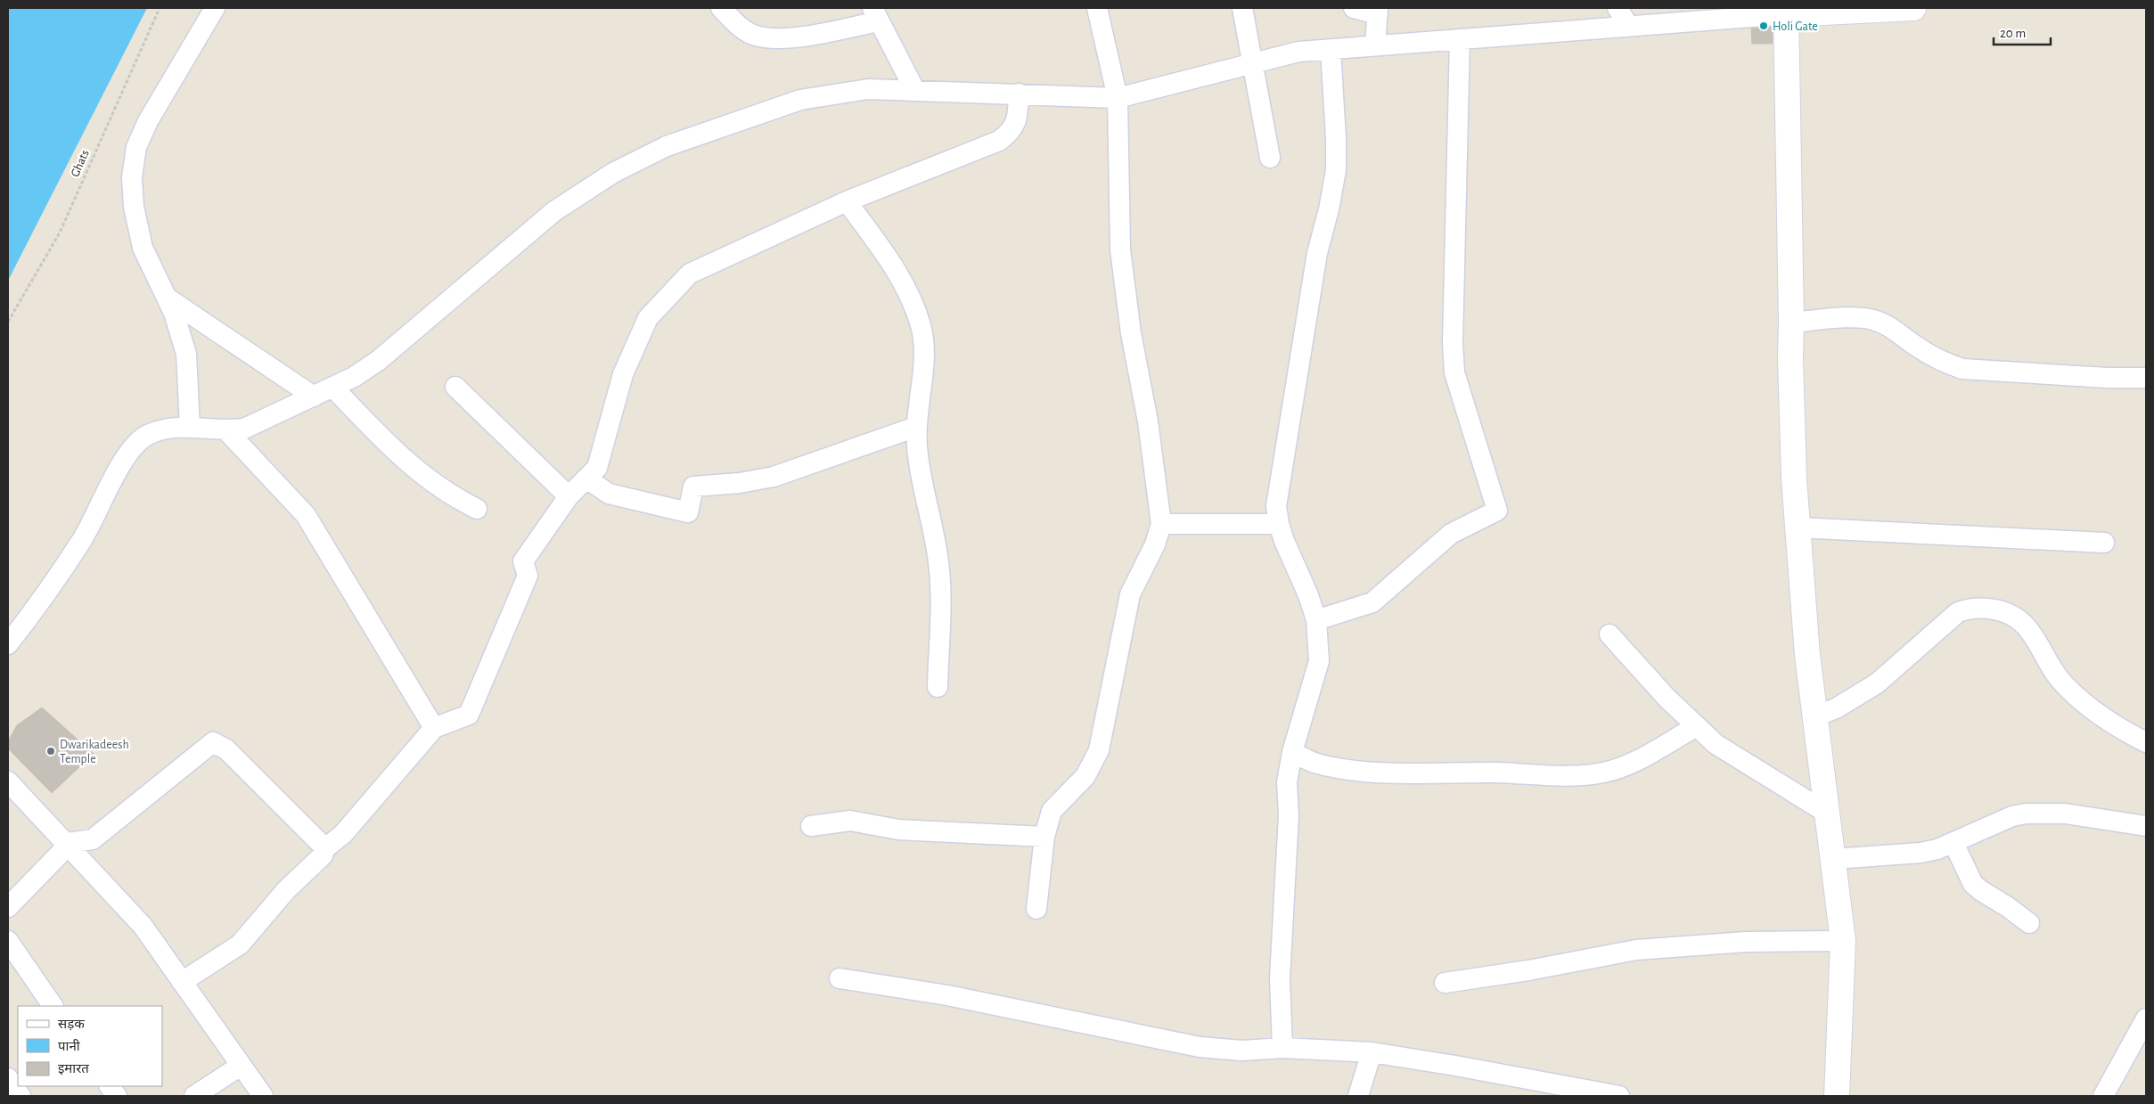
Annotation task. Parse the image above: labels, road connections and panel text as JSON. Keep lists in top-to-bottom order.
{
  "streets": {
    "path": ["Ghats"]
  },
  "places": ["Holi Gate", "Dwarikadeesh Temple"],
  "legend": ["सड़क", "पानी", "इमारत"],
  "scale_bar": "20 m"
}
